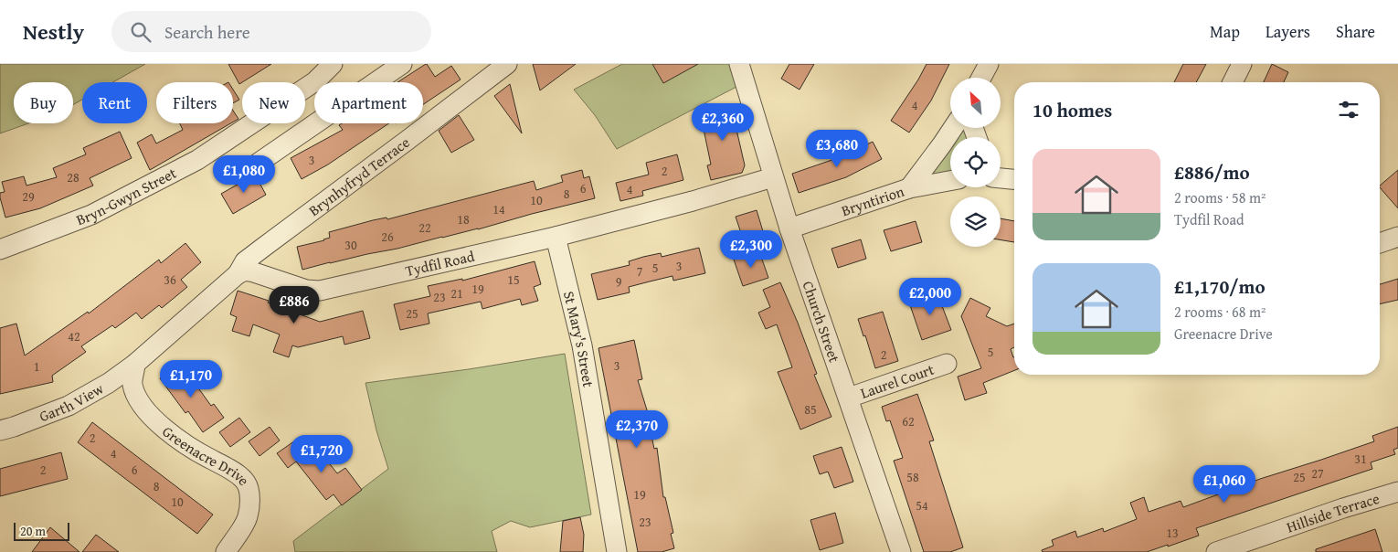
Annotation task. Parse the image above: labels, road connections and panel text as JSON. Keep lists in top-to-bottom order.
{
  "streets": {
    "street": [
      "Brynhyfryd Terrace",
      "Bryn-Gwyn Street",
      "Bryntirion",
      "Tydfil Road",
      "Church Street",
      "St Mary's Street",
      "Laurel Court",
      "Garth View",
      "Greenacre Drive",
      "Hillside Terrace"
    ]
  },
  "crossings": [
    ["Brynhyfryd Terrace", "Tydfil Road"],
    ["Bryntirion", "Church Street"],
    ["Tydfil Road", "Church Street"],
    ["Tydfil Road", "St Mary's Street"],
    ["Church Street", "Laurel Court"],
    ["Garth View", "Greenacre Drive"]
  ],
  "house_numbers": [
    "4",
    "3",
    "2",
    "28",
    "6",
    "4",
    "8",
    "29",
    "10",
    "14",
    "18",
    "22",
    "26",
    "30",
    "3",
    "5",
    "7",
    "36",
    "15",
    "9",
    "19",
    "21",
    "23",
    "25",
    "42",
    "5",
    "2",
    "3",
    "1",
    "85",
    "62",
    "2",
    "4",
    "31",
    "2",
    "6",
    "27",
    "58",
    "25",
    "8",
    "19",
    "10",
    "54",
    "23",
    "13"
  ],
  "scale_bar": "20 m",
  "north": "top left",
  "page": {
    "header": "Nestly",
    "search": "Search here",
    "nav": ["Map", "Layers", "Share"],
    "chip": [
      "Buy",
      "Rent",
      "Filters",
      "New",
      "Apartment"
    ],
    "heading": "10 homes",
    "price": [
      "£2,360",
      "£3,680",
      "£1,080",
      "£2,300",
      "£2,000",
      "£886",
      "£1,170",
      "£2,370",
      "£1,720",
      "£1,060"
    ],
    "list": [
      {
        "name": "£886/mo",
        "note": "2 rooms · 58 m² · Tydfil Road"
      },
      {
        "name": "£1,170/mo",
        "note": "2 rooms · 68 m² · Greenacre Drive"
      }
    ],
    "scale": "20 m"
  }
}
